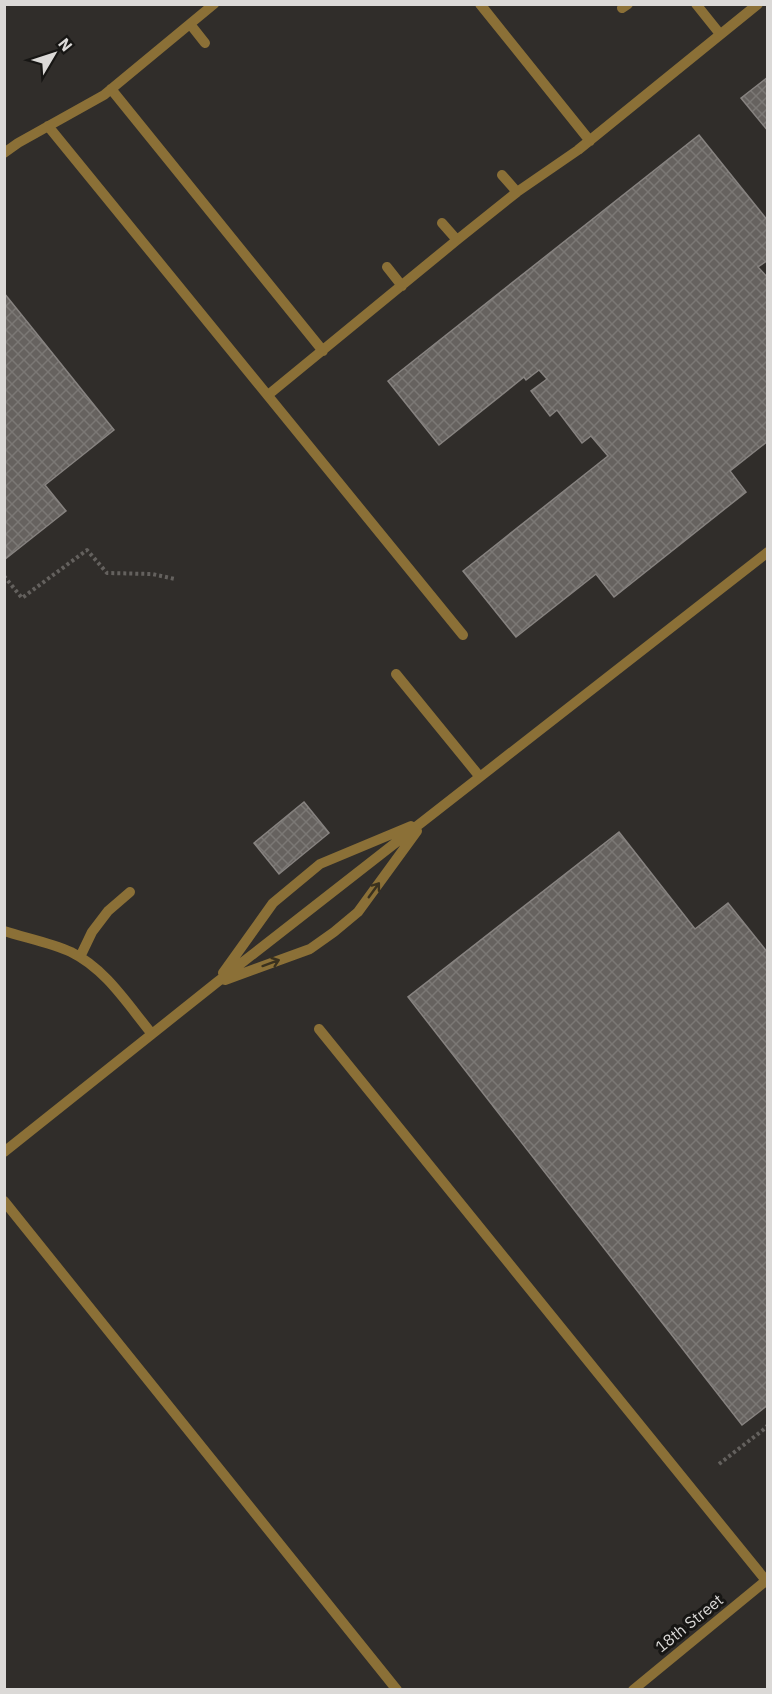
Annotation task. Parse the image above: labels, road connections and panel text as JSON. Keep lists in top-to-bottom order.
{
  "streets": {
    "lane": ["18th Street"]
  },
  "north": "top right"
}
